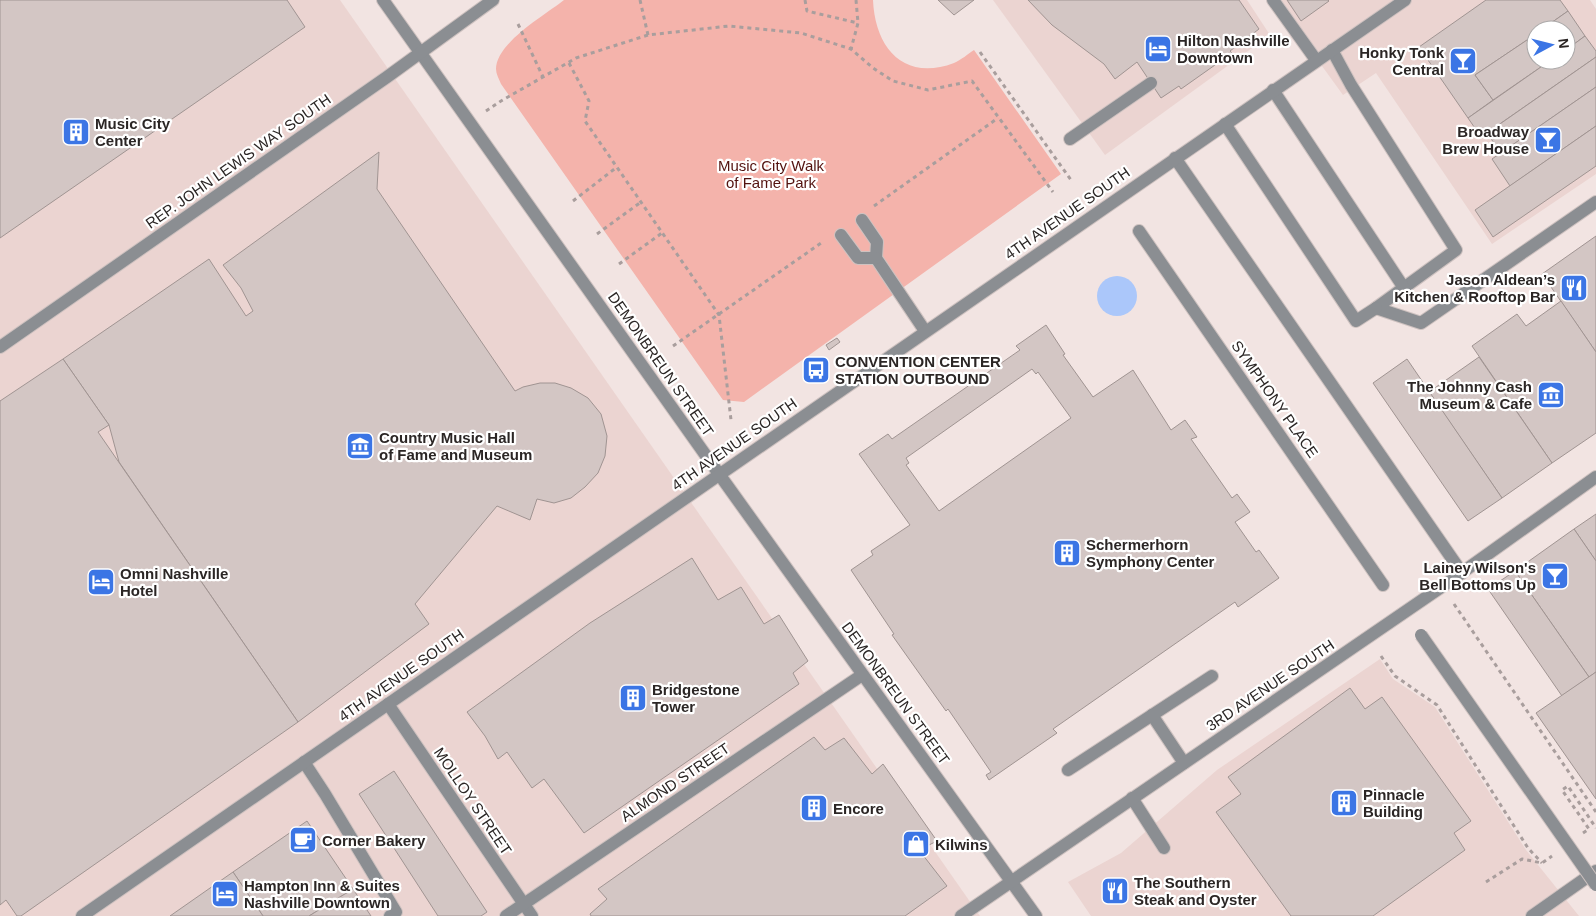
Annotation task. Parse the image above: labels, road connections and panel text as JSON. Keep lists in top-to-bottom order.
{
  "streets": {
    "street": [
      "REP. JOHN LEWIS WAY SOUTH",
      "4TH AVENUE SOUTH",
      "DEMONBREUN STREET",
      "SYMPHONY PLACE",
      "3RD AVENUE SOUTH",
      "ALMOND STREET",
      "MOLLOY STREET"
    ]
  },
  "crossings": [
    ["REP. JOHN LEWIS WAY SOUTH", "DEMONBREUN STREET"],
    ["4TH AVENUE SOUTH", "DEMONBREUN STREET"],
    ["4TH AVENUE SOUTH", "MOLLOY STREET"],
    ["DEMONBREUN STREET", "3RD AVENUE SOUTH"],
    ["DEMONBREUN STREET", "ALMOND STREET"],
    ["ALMOND STREET", "MOLLOY STREET"]
  ],
  "parks": ["Music City Walk of Fame Park"],
  "places": {
    "hotel": ["Hilton Nashville Downtown", "Omni Nashville Hotel", "Hampton Inn & Suites Nashville Downtown"],
    "bar": ["Honky Tonk Central", "Broadway Brew House", "Lainey Wilson's Bell Bottoms Up"],
    "building": [
      "Music City Center",
      "Schermerhorn Symphony Center",
      "Bridgestone Tower",
      "Pinnacle Building",
      "Encore"
    ],
    "restaurant": ["Jason Aldean’s Kitchen & Rooftop Bar", "The Southern Steak and Oyster"],
    "bus stop": ["CONVENTION CENTER STATION OUTBOUND"],
    "museum": ["The Johnny Cash Museum & Cafe", "Country Music Hall of Fame and Museum"],
    "cafe": ["Corner Bakery"],
    "shop": ["Kilwins"]
  },
  "north": "right"
}
